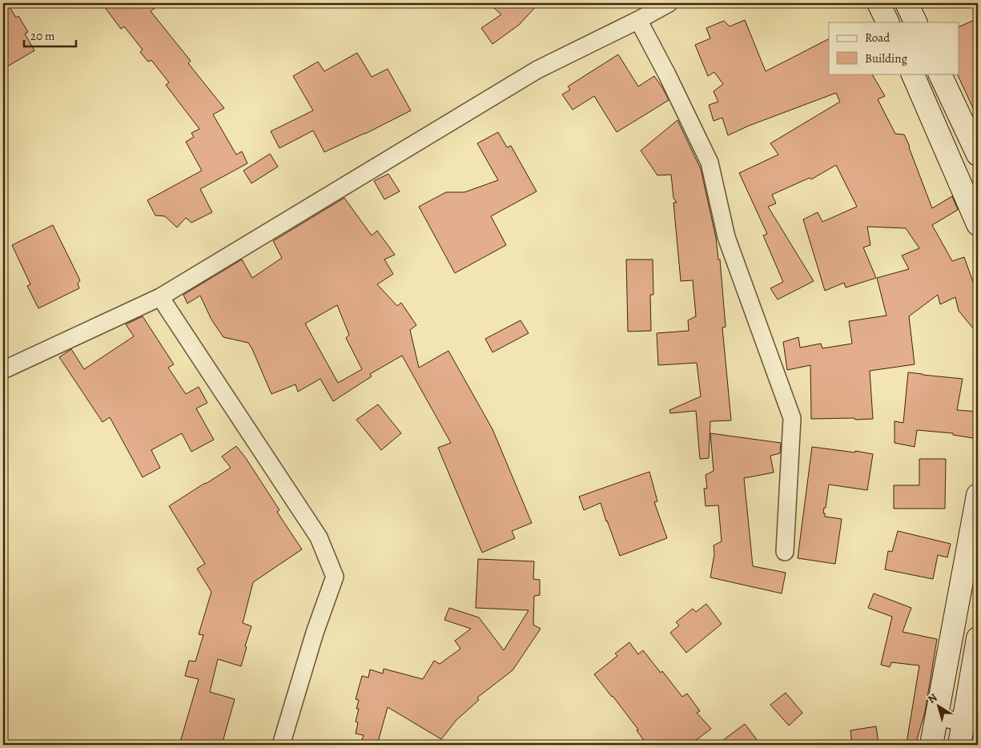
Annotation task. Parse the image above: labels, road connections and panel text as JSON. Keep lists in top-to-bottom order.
{
  "legend": ["Road", "Building"],
  "scale_bar": "20 m",
  "north": "top left"
}
